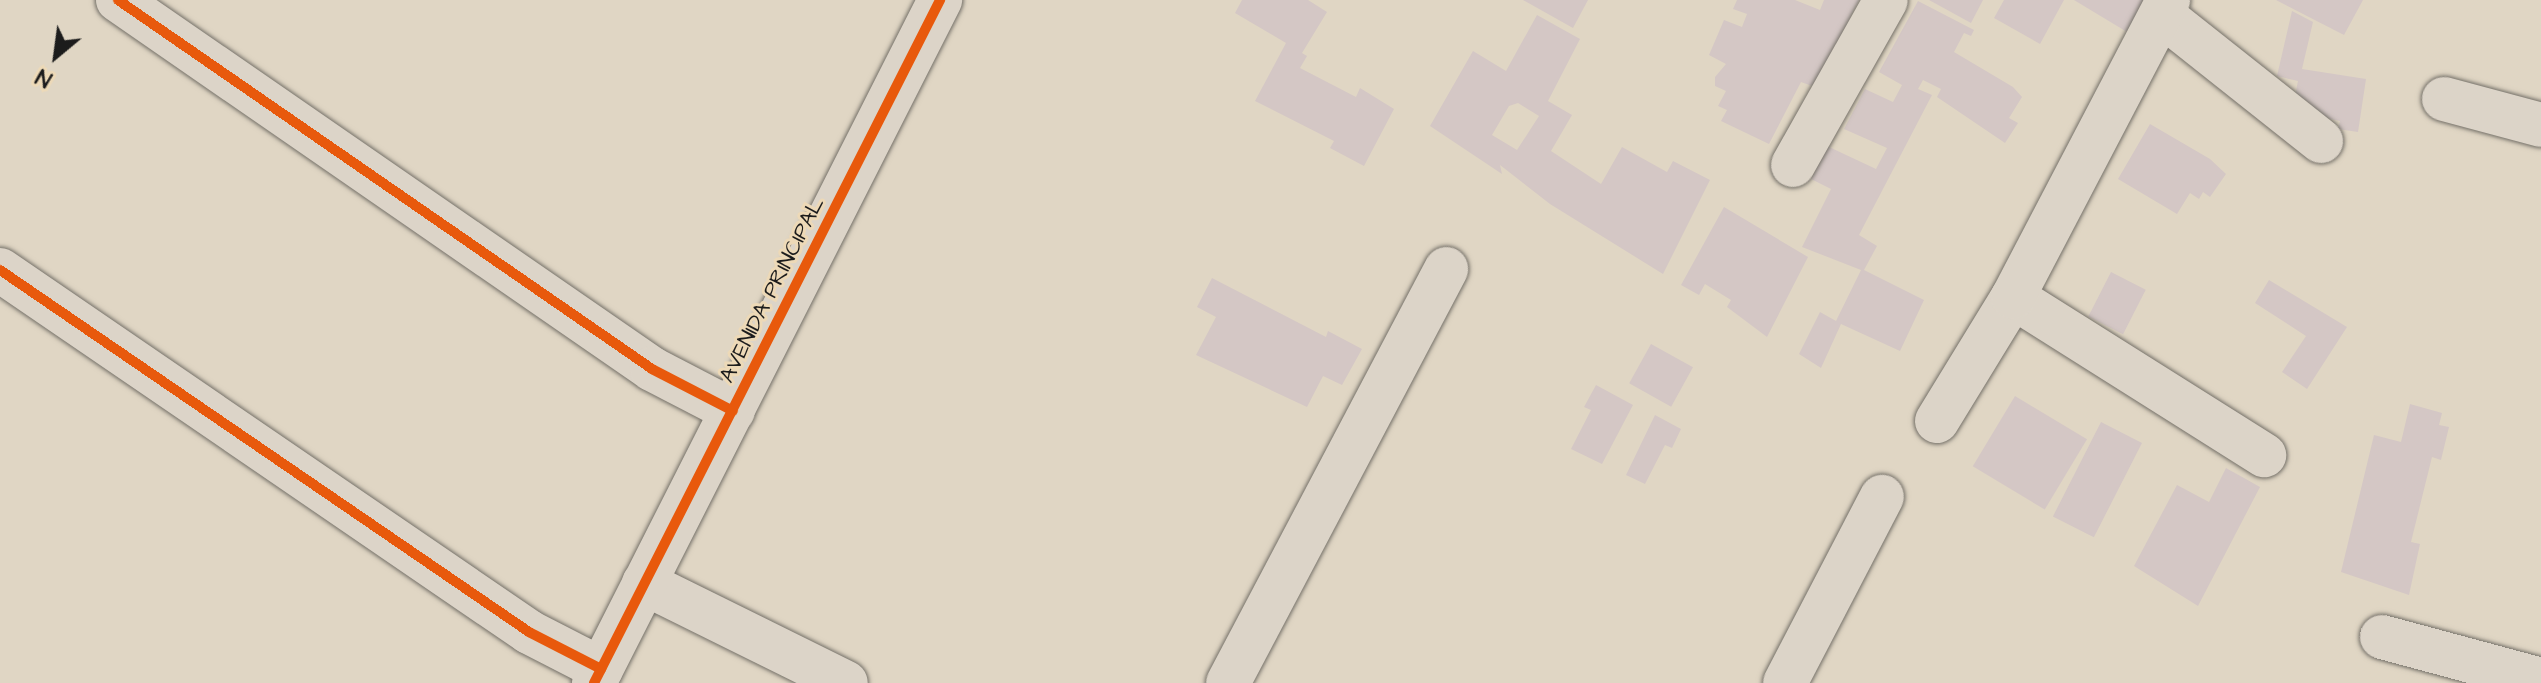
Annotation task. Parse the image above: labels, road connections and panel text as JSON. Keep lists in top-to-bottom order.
{
  "streets": {
    "street": ["AVENIDA PRINCIPAL"]
  },
  "north": "bottom left"
}
